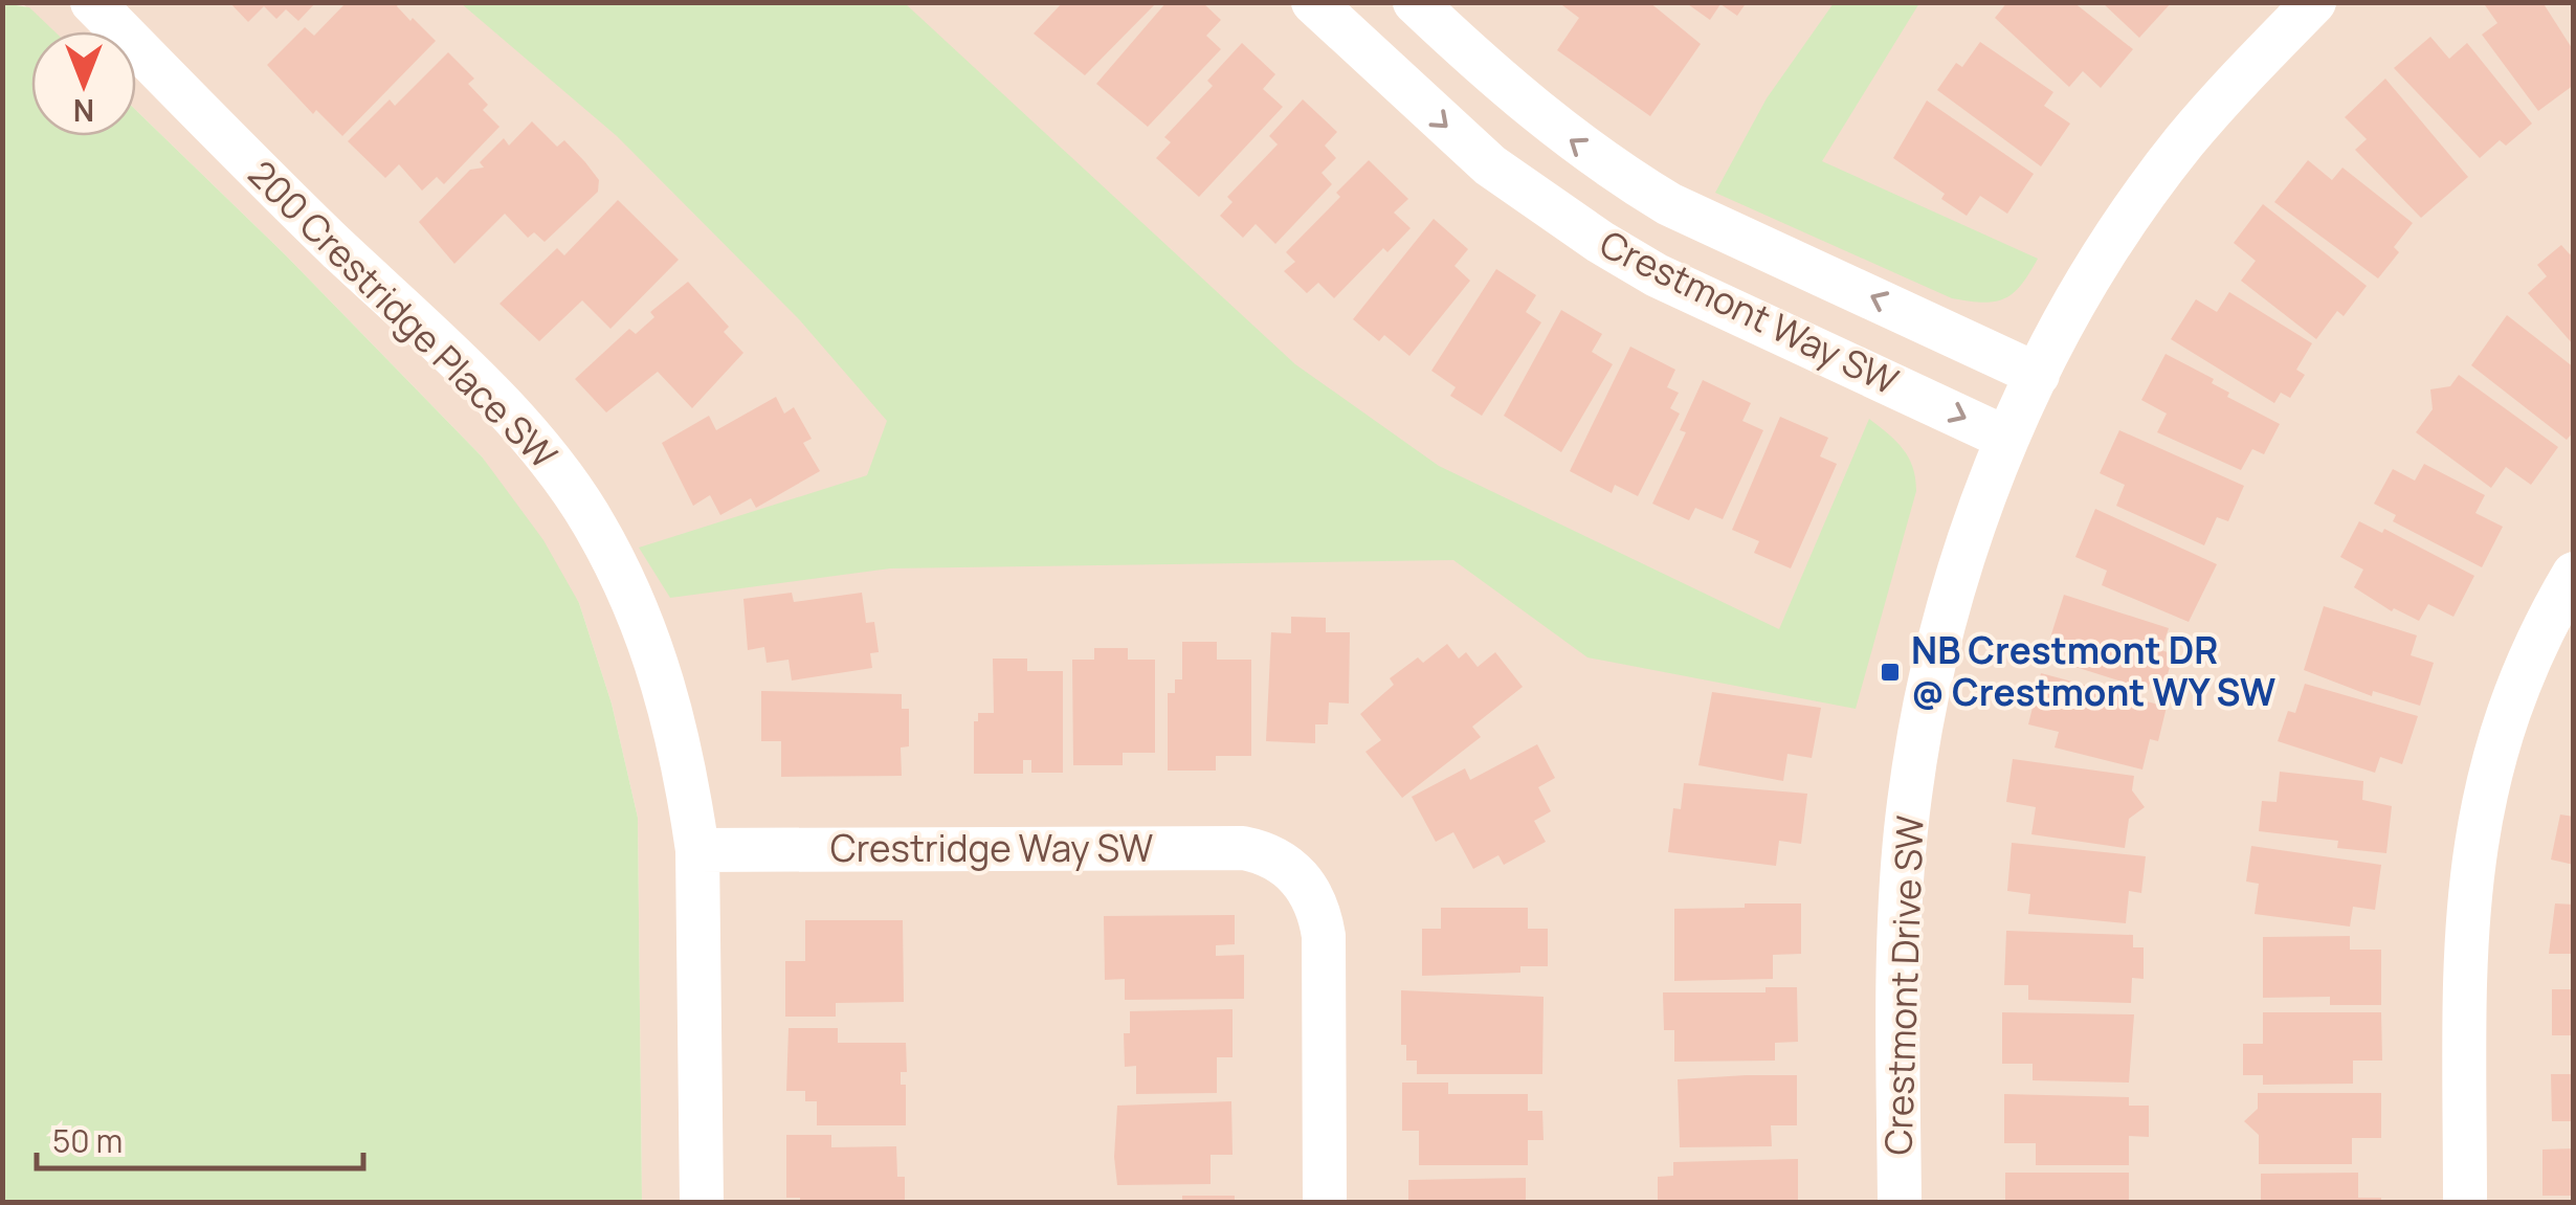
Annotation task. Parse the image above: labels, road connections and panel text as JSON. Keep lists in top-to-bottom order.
{
  "streets": {
    "street": [
      "Crestmont Way SW",
      "200 Crestridge Place SW",
      "Crestridge Way SW",
      "Crestmont Drive SW"
    ]
  },
  "crossings": [
    ["Crestmont Way SW", "Crestmont Drive SW"],
    ["200 Crestridge Place SW", "Crestridge Way SW"]
  ],
  "places": {
    "transit": ["NB Crestmont DR @ Crestmont WY SW"]
  },
  "scale_bar": "50 m",
  "north": "bottom"
}
